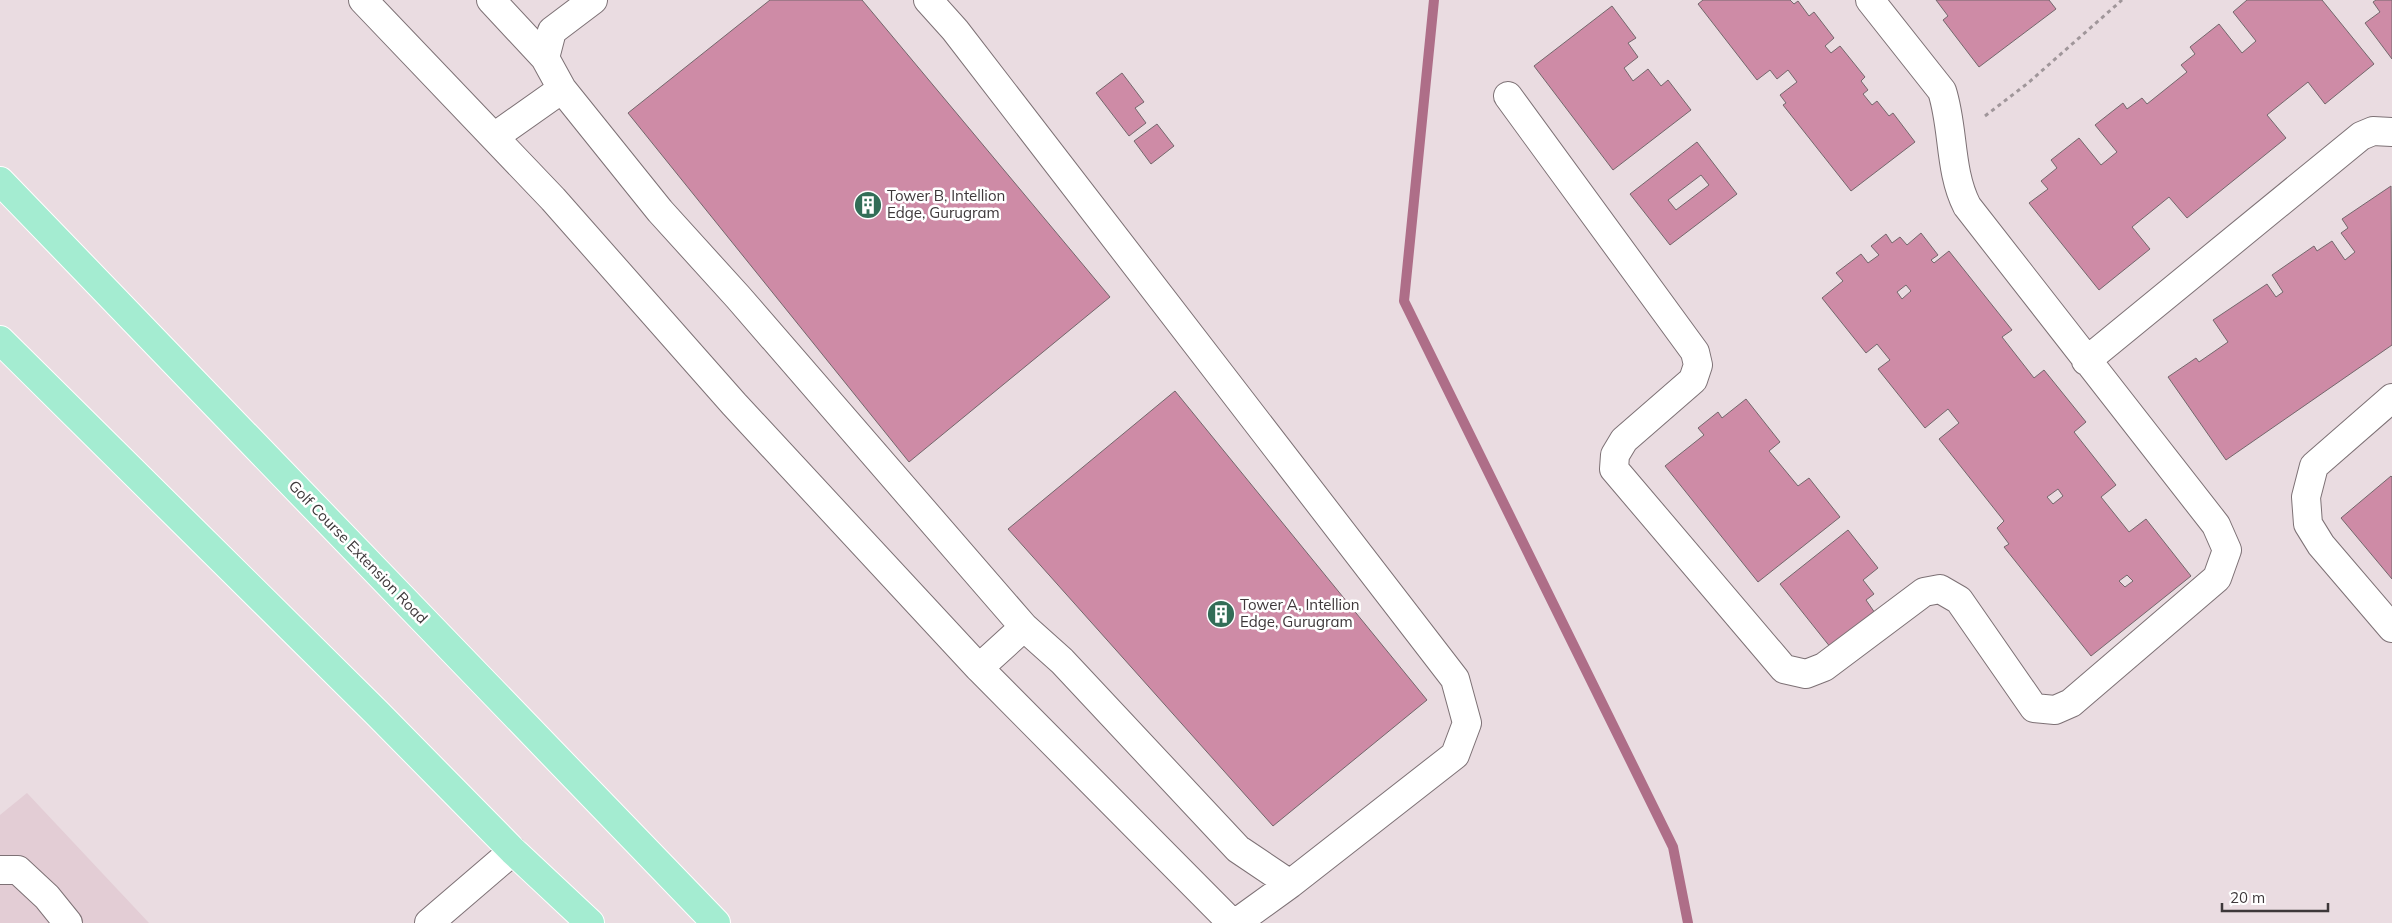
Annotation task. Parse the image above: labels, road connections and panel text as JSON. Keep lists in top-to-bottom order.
{
  "streets": {
    "main road": ["Golf Course Extension Road"]
  },
  "places": {
    "building": ["Tower B, Intellion Edge, Gurugram", "Tower A, Intellion Edge, Gurugram"]
  },
  "scale_bar": "20 m"
}
